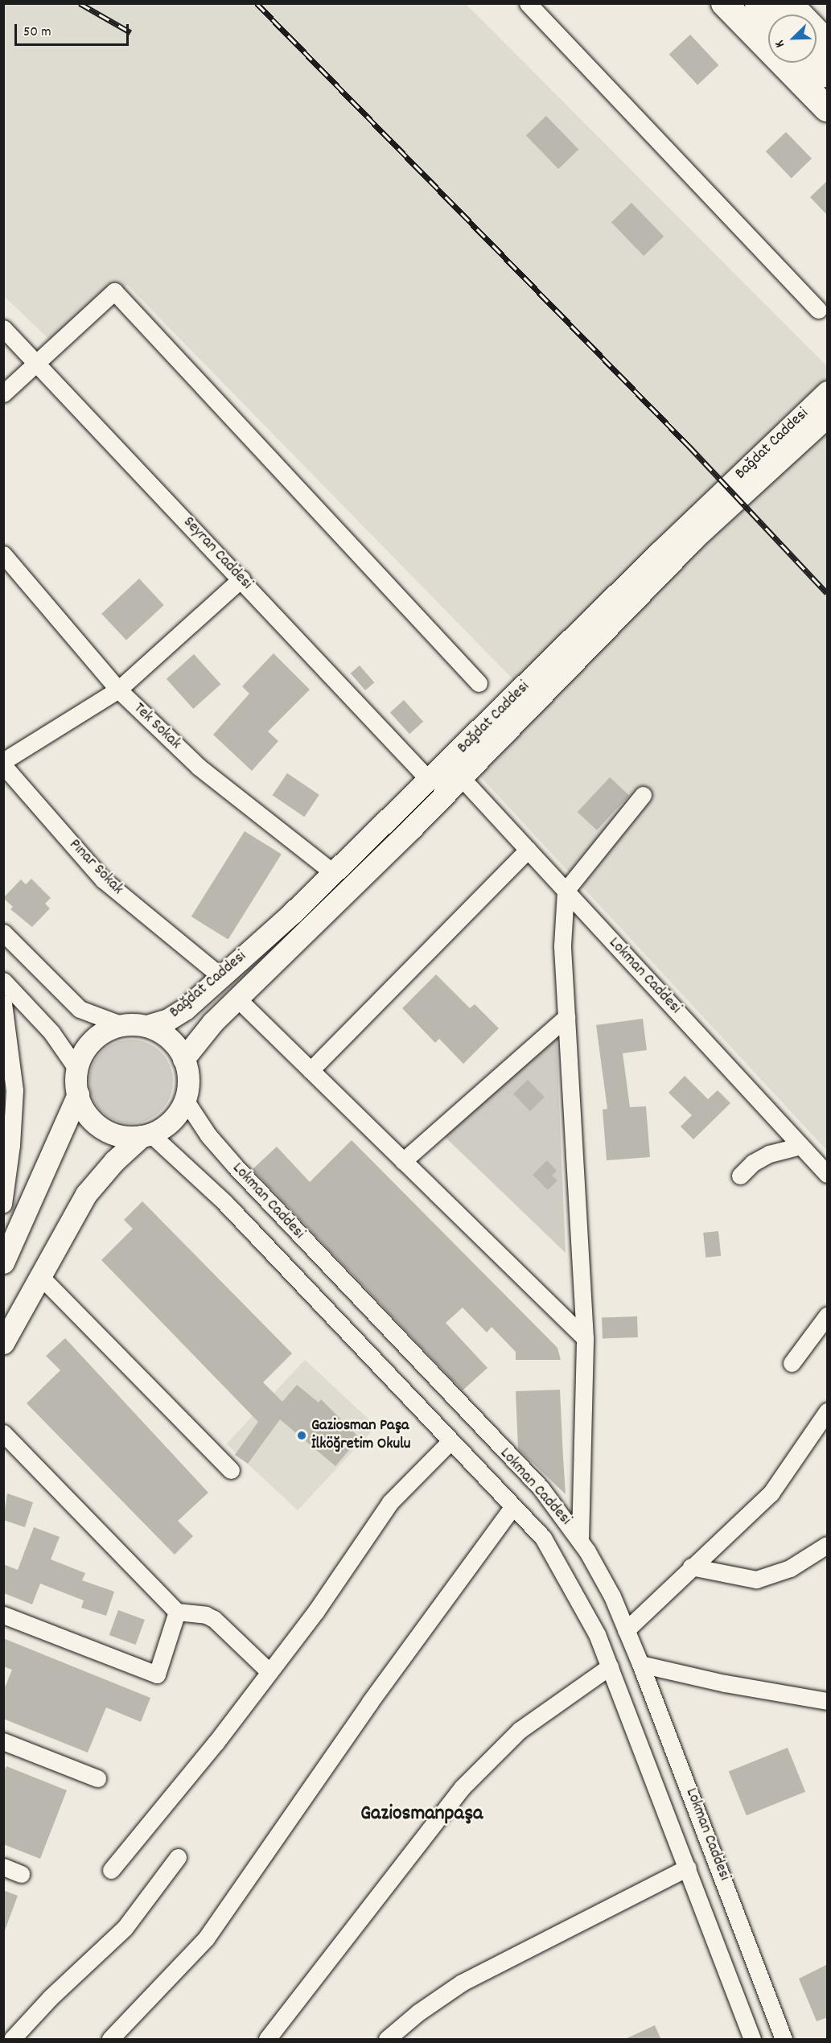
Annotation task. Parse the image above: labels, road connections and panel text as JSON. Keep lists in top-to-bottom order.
{
  "streets": {
    "main road": ["Bağdat Caddesi"],
    "street": [
      "Seyran Caddesi",
      "Tek Sokak",
      "Pınar Sokak",
      "Lokman Caddesi"
    ]
  },
  "crossings": [
    ["Bağdat Caddesi", "Seyran Caddesi"],
    ["Bağdat Caddesi", "Tek Sokak"],
    ["Bağdat Caddesi", "Pınar Sokak"],
    ["Bağdat Caddesi", "Lokman Caddesi"]
  ],
  "districts": ["Gaziosmanpaşa"],
  "places": ["Gaziosman Paşa İlköğretim Okulu"],
  "scale_bar": "50 m",
  "north": "bottom left"
}
